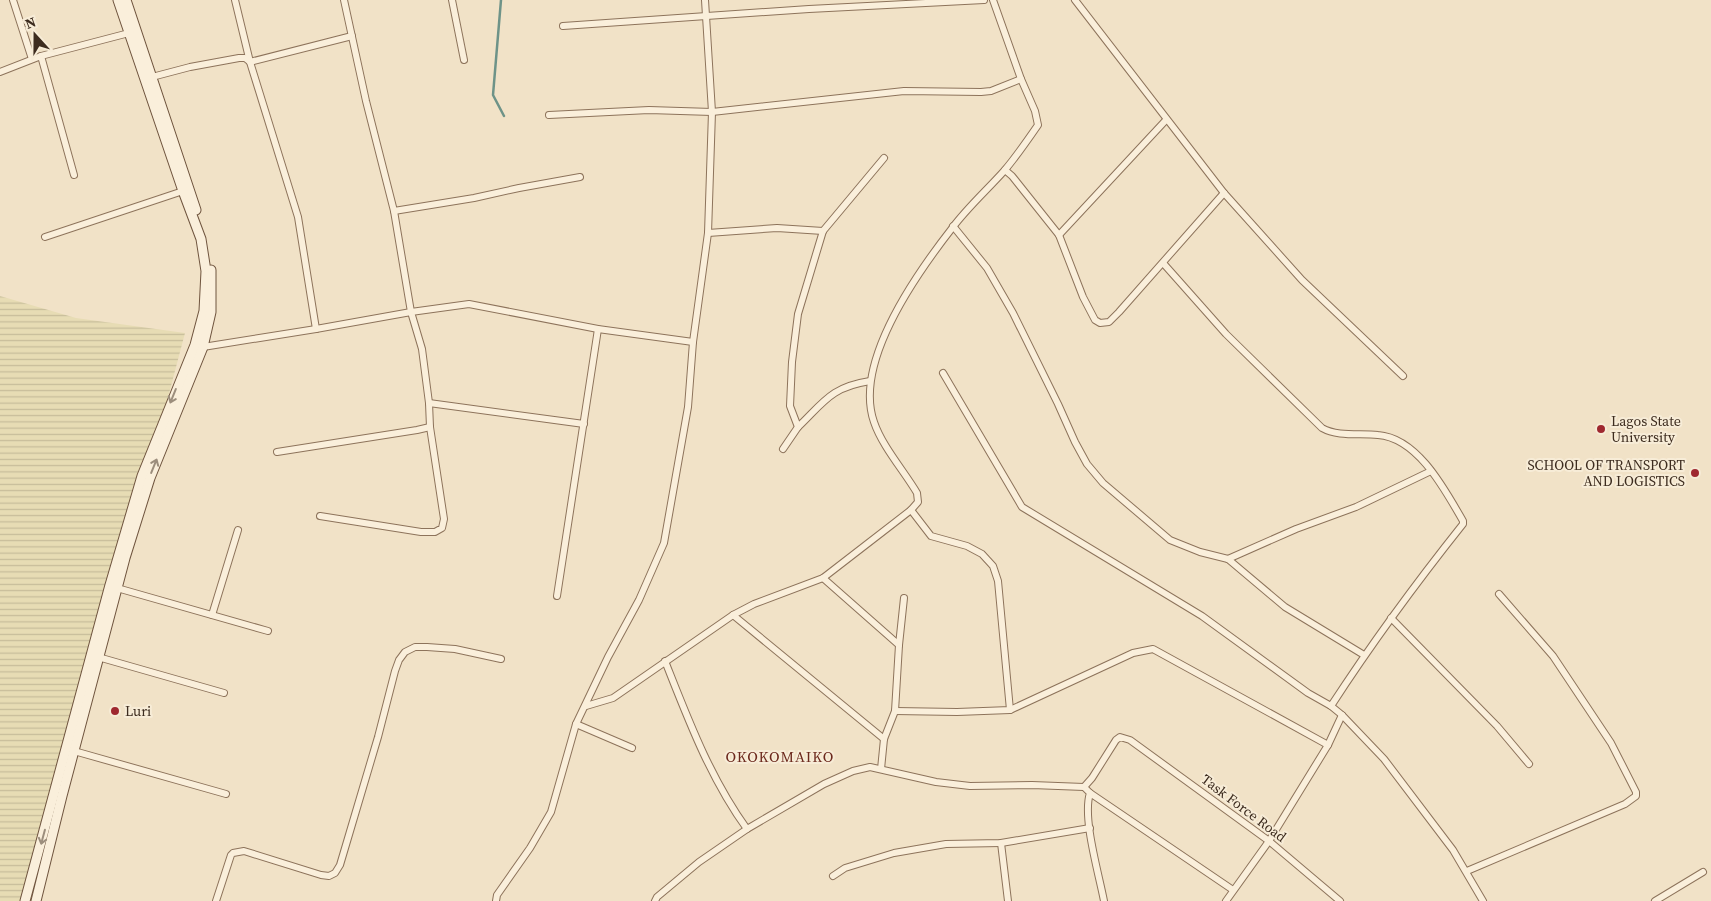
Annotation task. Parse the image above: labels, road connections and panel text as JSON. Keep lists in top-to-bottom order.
{
  "streets": {
    "street": ["Task Force Road"]
  },
  "districts": ["OKOKOMAIKO"],
  "places": ["Lagos State University", "SCHOOL OF TRANSPORT AND LOGISTICS", "Luri"],
  "north": "top"
}
